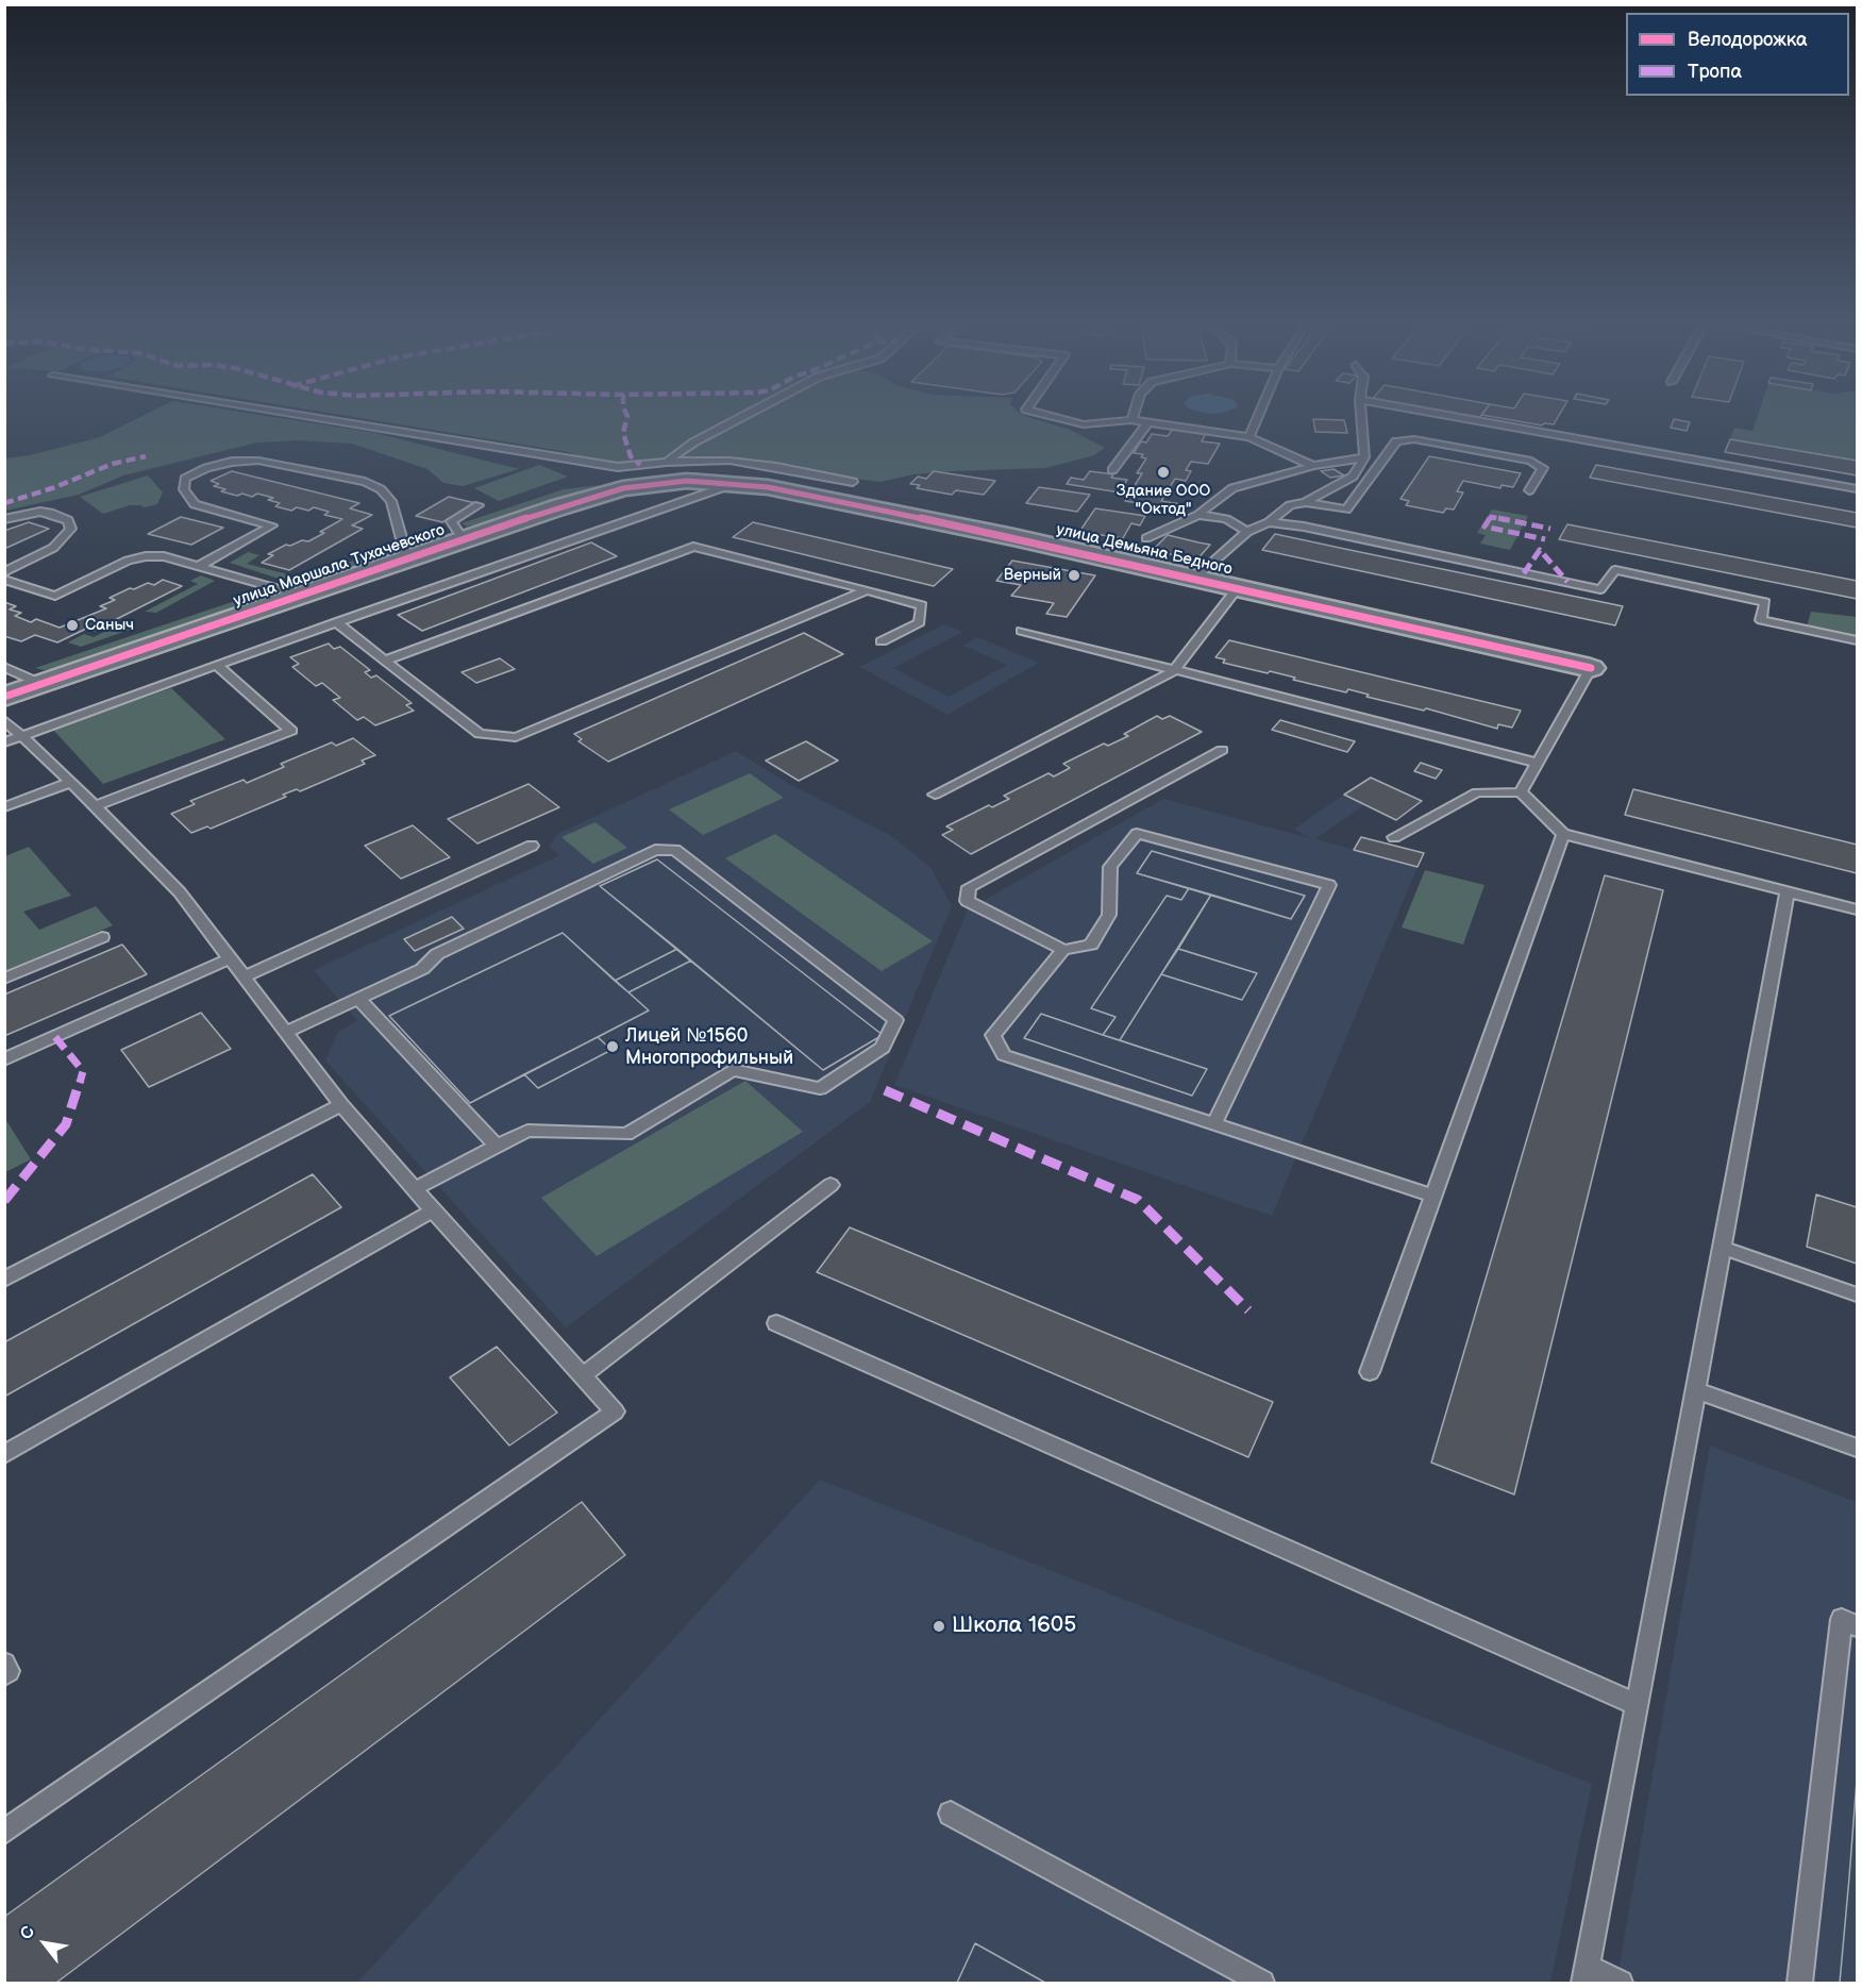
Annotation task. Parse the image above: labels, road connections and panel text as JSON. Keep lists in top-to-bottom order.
{
  "streets": {
    "street": ["улица Демьяна Бедного", "улица Маршала Тухачевского"]
  },
  "crossings": [
    ["улица Демьяна Бедного", "улица Маршала Тухачевского"]
  ],
  "places": [
    "Здание ООО \"Октод\"",
    "Верный",
    "Саныч",
    "Лицей №1560 Многопрофильный",
    "Школа 1605"
  ],
  "legend": ["Велодорожка", "Тропа"],
  "north": "top left"
}
